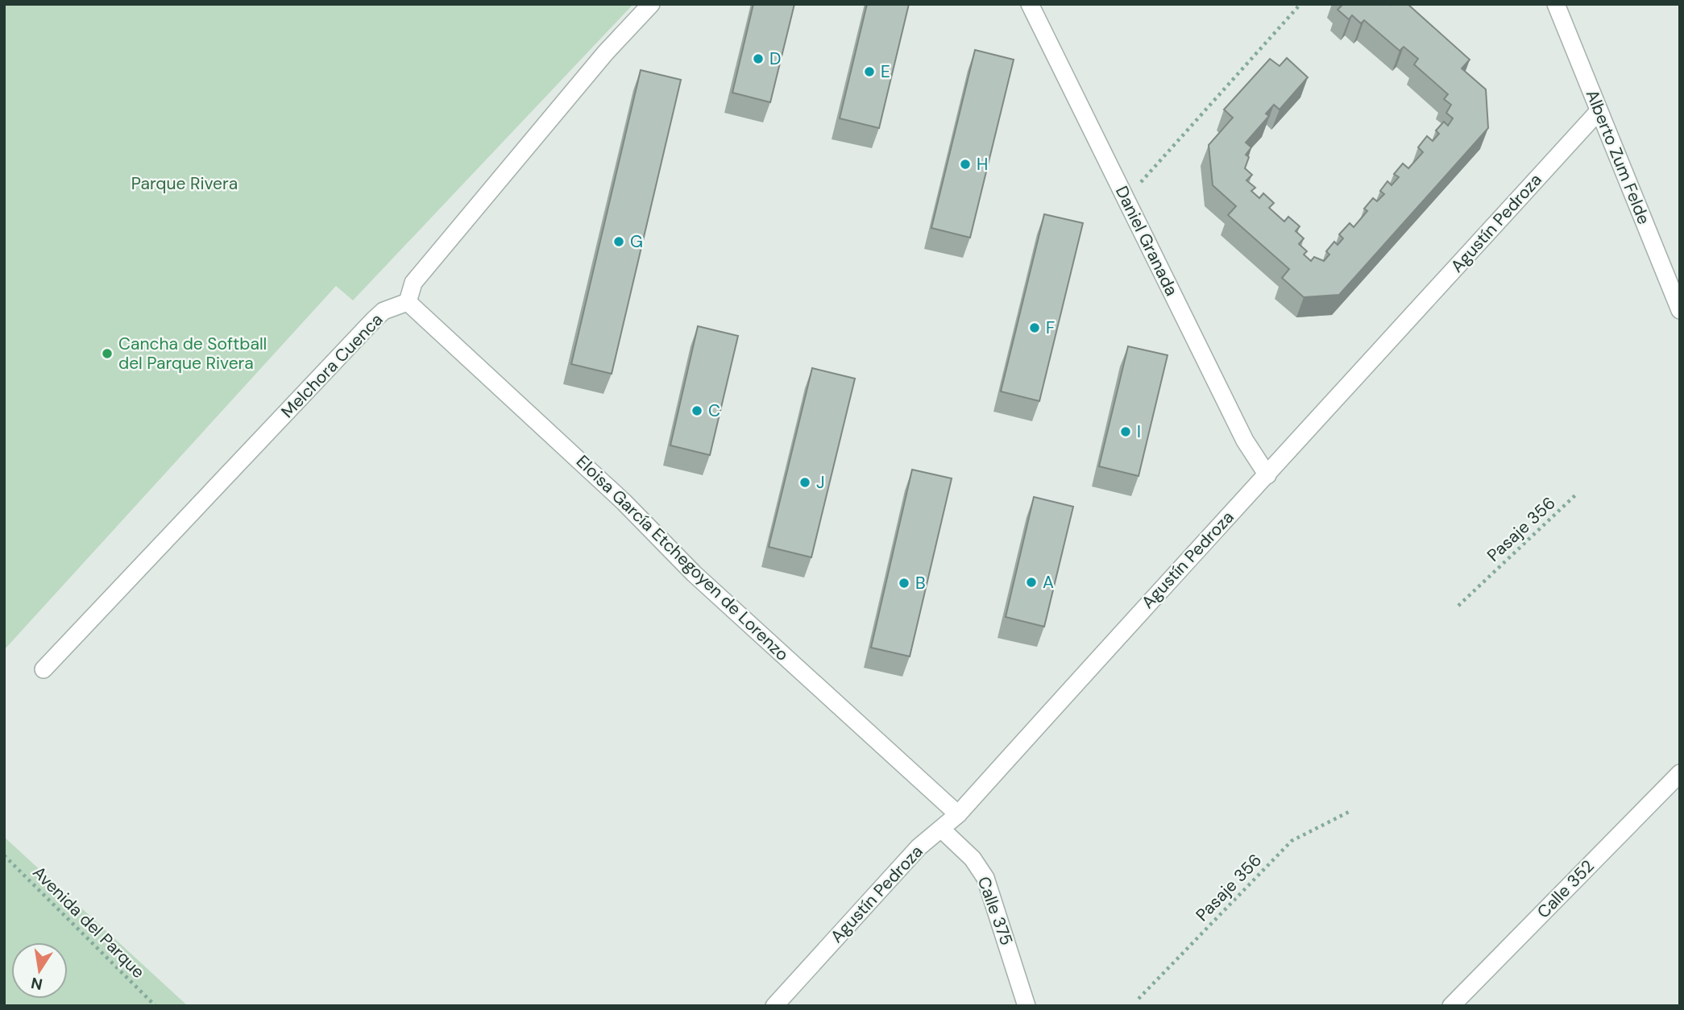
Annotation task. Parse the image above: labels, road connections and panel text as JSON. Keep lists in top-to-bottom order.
{
  "streets": {
    "street": [
      "Alberto Zum Felde",
      "Agustín Pedroza",
      "Daniel Granada",
      "Melchora Cuenca",
      "Eloisa García Etchegoyen de Lorenzo",
      "Calle 352",
      "Calle 375"
    ],
    "path": ["Pasaje 356", "Avenida del Parque"]
  },
  "crossings": [
    ["Alberto Zum Felde", "Agustín Pedroza"],
    ["Agustín Pedroza", "Daniel Granada"],
    ["Agustín Pedroza", "Eloisa García Etchegoyen de Lorenzo"],
    ["Agustín Pedroza", "Calle 375"],
    ["Melchora Cuenca", "Eloisa García Etchegoyen de Lorenzo"]
  ],
  "parks": ["Parque Rivera"],
  "places": [
    "D",
    "E",
    "H",
    "G",
    "F",
    "Cancha de Softball del Parque Rivera",
    "C",
    "I",
    "J",
    "A",
    "B"
  ],
  "north": "bottom"
}
